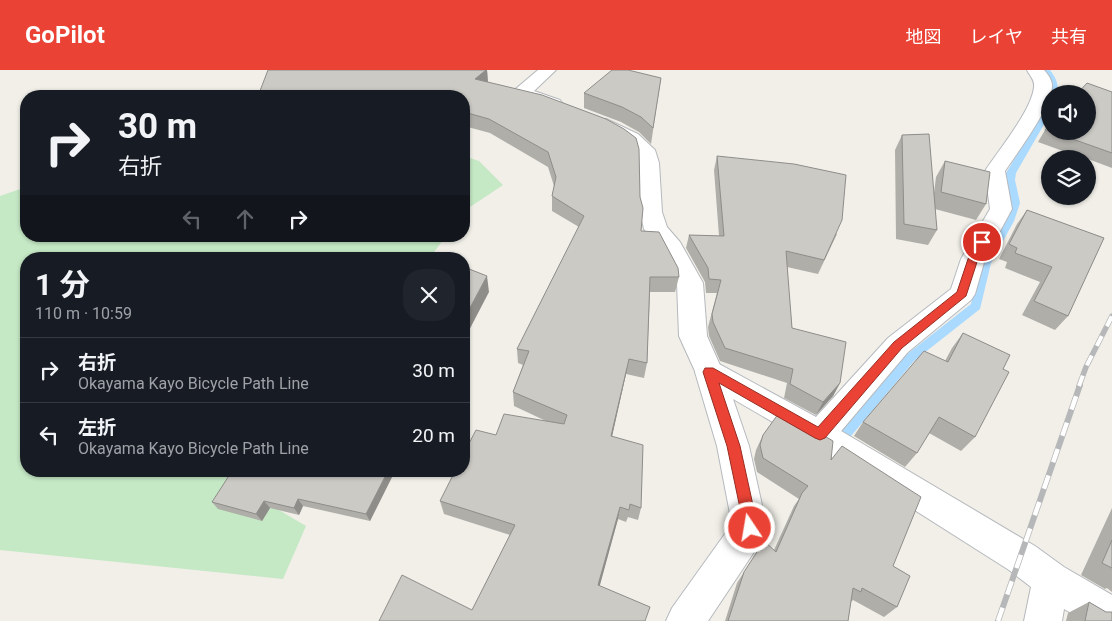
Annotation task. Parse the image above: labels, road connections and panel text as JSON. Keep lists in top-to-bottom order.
{
  "page": {
    "header": "GoPilot",
    "nav": ["地図", "レイヤ", "共有"],
    "turn": ["30 m", "右折"],
    "heading": ["1 分", "110 m · 10:59"],
    "list": [
      {
        "name": "右折",
        "note": "Okayama Kayo Bicycle Path Line",
        "value": "30 m"
      },
      {
        "name": "左折",
        "note": "Okayama Kayo Bicycle Path Line",
        "value": "20 m"
      }
    ]
  }
}
